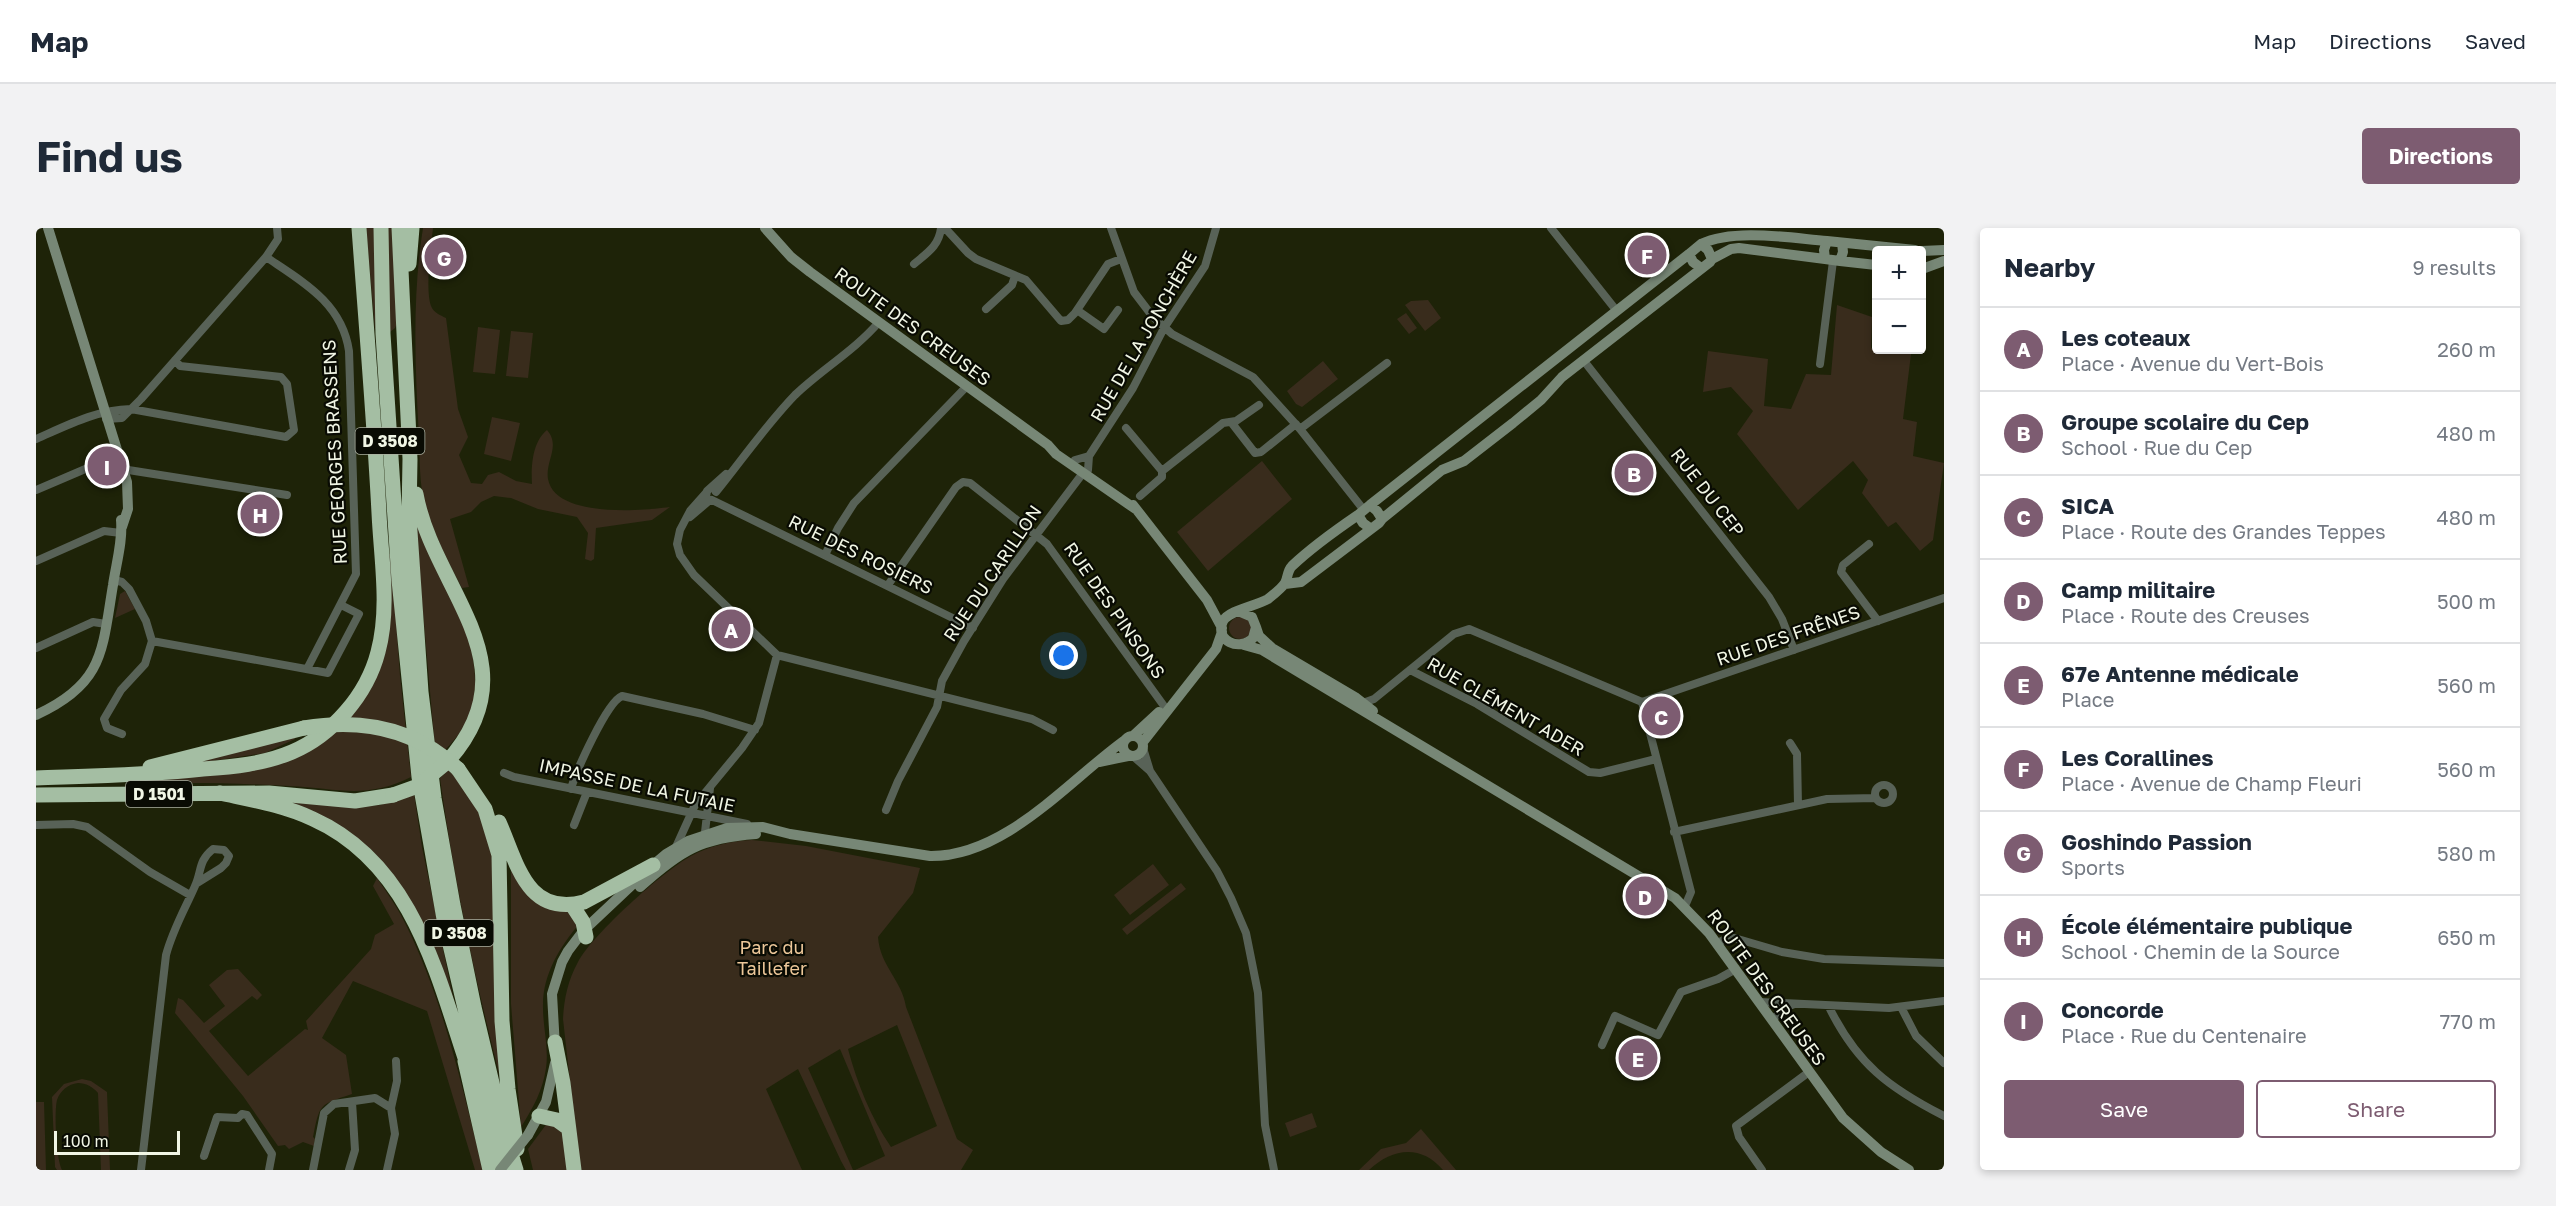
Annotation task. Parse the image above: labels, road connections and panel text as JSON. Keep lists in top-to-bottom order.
{
  "streets": {
    "highway": ["D 3508", "D 1501"],
    "street": [
      "ROUTE DES CREUSES",
      "RUE DE LA JONCHÈRE",
      "RUE GEORGES BRASSENS",
      "RUE DU CEP",
      "RUE DES ROSIERS",
      "RUE DU CARILLON",
      "RUE DES PINSONS",
      "RUE DES FRÊNES",
      "RUE CLÉMENT ADER",
      "IMPASSE DE LA FUTAIE"
    ]
  },
  "crossings": [
    ["ROUTE DES CREUSES", "RUE DU CARILLON"],
    ["RUE DU CEP", "RUE DES FRÊNES"],
    ["RUE DES ROSIERS", "RUE DU CARILLON"],
    ["RUE DES ROSIERS", "RUE DES PINSONS"],
    ["RUE DU CARILLON", "RUE DES PINSONS"]
  ],
  "parks": ["Parc du Taillefer"],
  "scale_bar": "100 m",
  "page": {
    "header": "Map",
    "nav": ["Map", "Directions", "Saved"],
    "buttons": [
      "Directions",
      ["Save", "Share"]
    ],
    "title": "Find us",
    "heading": ["Nearby", "9 results"],
    "pins": [
      "F",
      "G",
      "I",
      "B",
      "H",
      "A",
      "C",
      "D",
      "E"
    ],
    "map_buttons": ["+", "−"],
    "list": [
      {
        "mark": "A",
        "name": "Les coteaux",
        "note": "Place · Avenue du Vert-Bois",
        "value": "260 m"
      },
      {
        "mark": "B",
        "name": "Groupe scolaire du Cep",
        "note": "School · Rue du Cep",
        "value": "480 m"
      },
      {
        "mark": "C",
        "name": "SICA",
        "note": "Place · Route des Grandes Teppes",
        "value": "480 m"
      },
      {
        "mark": "D",
        "name": "Camp militaire",
        "note": "Place · Route des Creuses",
        "value": "500 m"
      },
      {
        "mark": "E",
        "name": "67e Antenne médicale",
        "note": "Place",
        "value": "560 m"
      },
      {
        "mark": "F",
        "name": "Les Corallines",
        "note": "Place · Avenue de Champ Fleuri",
        "value": "560 m"
      },
      {
        "mark": "G",
        "name": "Goshindo Passion",
        "note": "Sports",
        "value": "580 m"
      },
      {
        "mark": "H",
        "name": "École élémentaire publique",
        "note": "School · Chemin de la Source",
        "value": "650 m"
      },
      {
        "mark": "I",
        "name": "Concorde",
        "note": "Place · Rue du Centenaire",
        "value": "770 m"
      }
    ],
    "scale": "100 m"
  }
}
